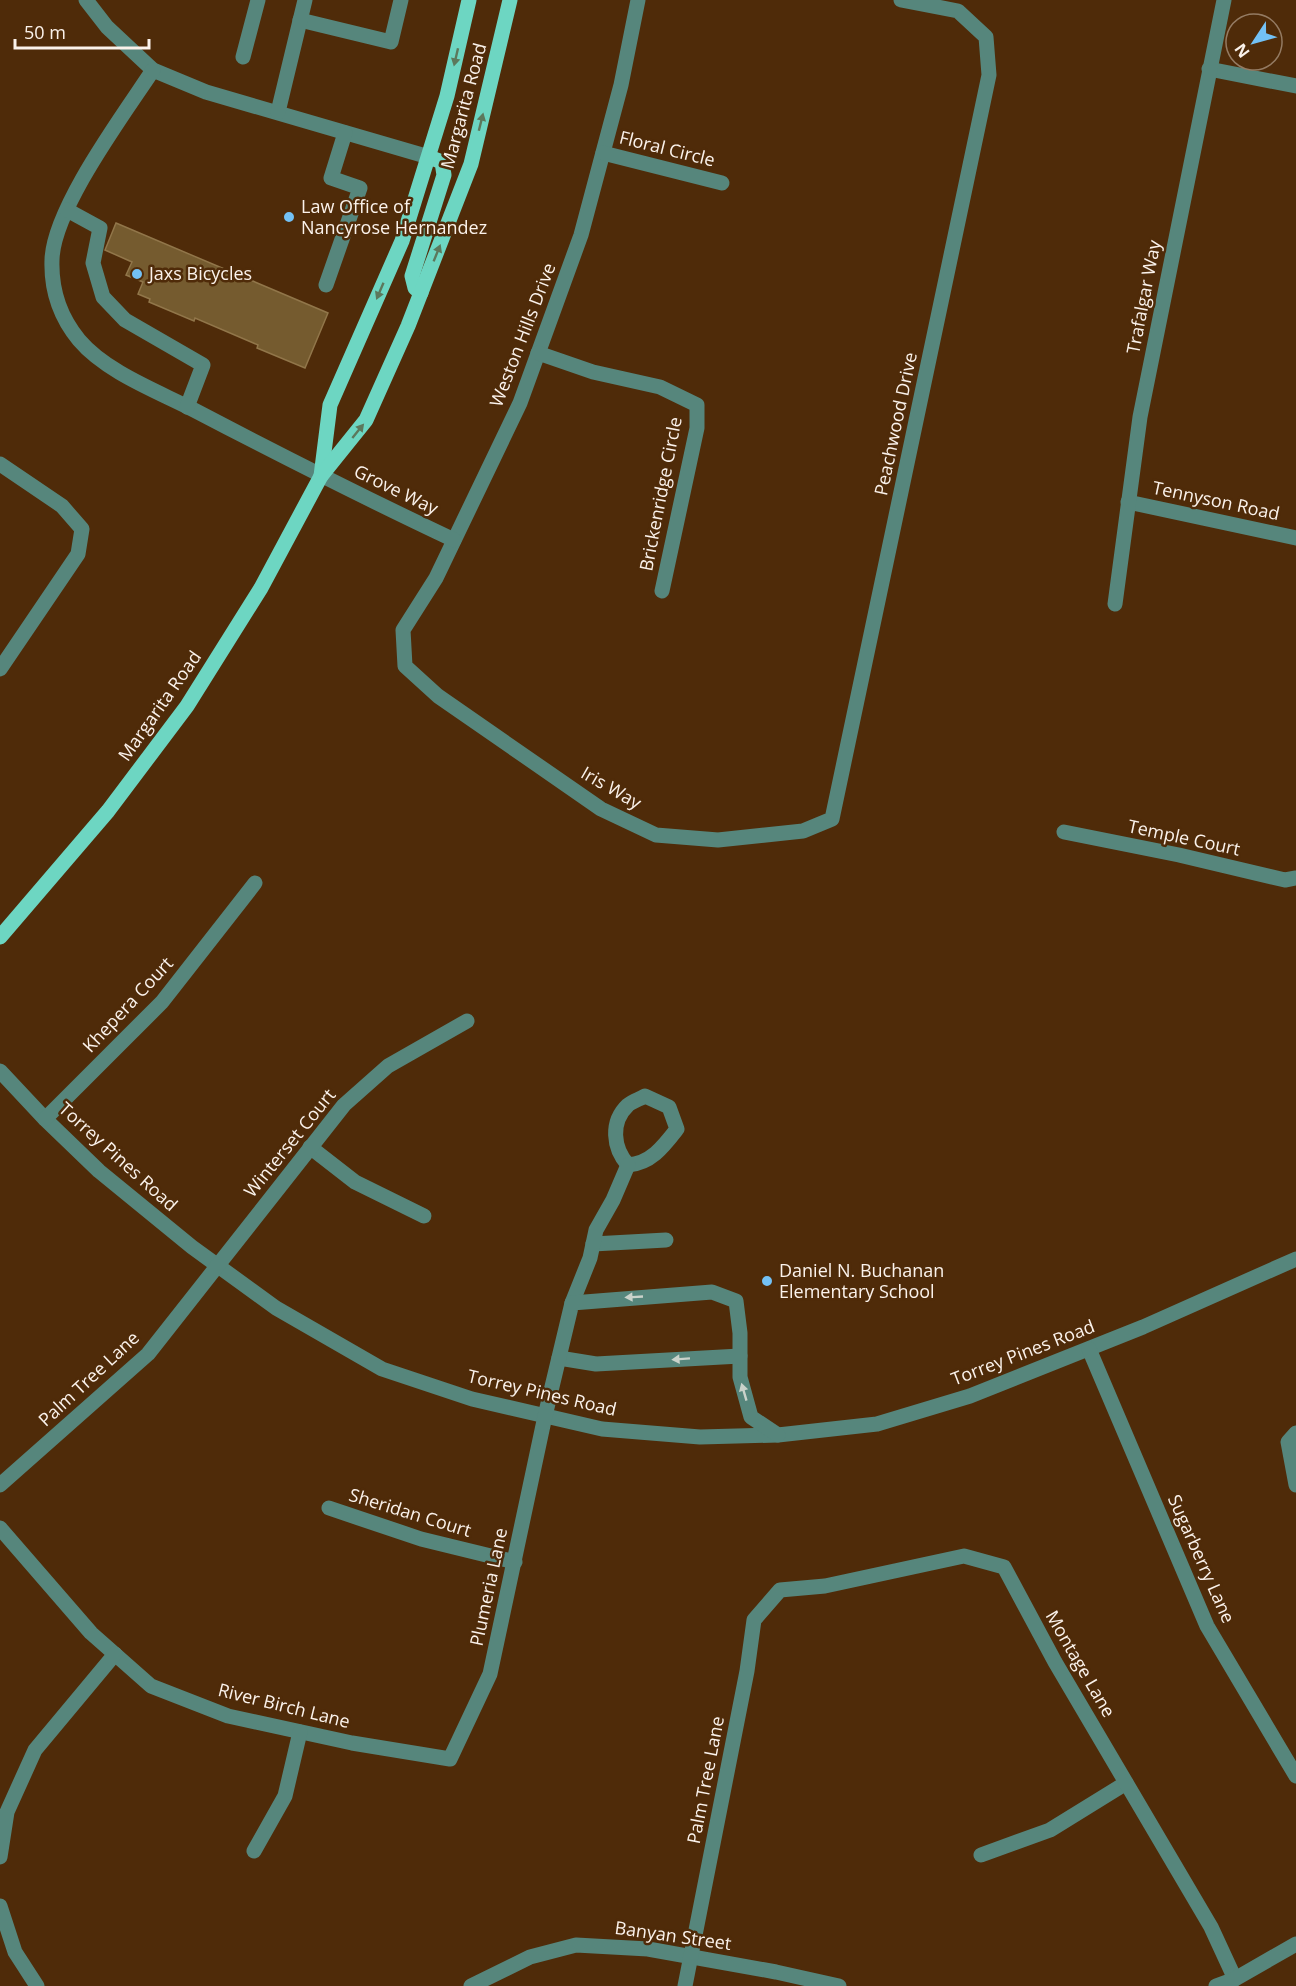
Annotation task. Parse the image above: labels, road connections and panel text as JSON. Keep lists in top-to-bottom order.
{
  "streets": {
    "main road": ["Margarita Road"],
    "street": [
      "Floral Circle",
      "Trafalgar Way",
      "Weston Hills Drive",
      "Peachwood Drive",
      "Grove Way",
      "Brickenridge Circle",
      "Tennyson Road",
      "Iris Way",
      "Temple Court",
      "Khepera Court",
      "Winterset Court",
      "Torrey Pines Road",
      "Palm Tree Lane",
      "Sheridan Court",
      "Sugarberry Lane",
      "Plumeria Lane",
      "Montage Lane",
      "River Birch Lane",
      "Banyan Street"
    ]
  },
  "crossings": [
    ["Margarita Road", "Grove Way"],
    ["Floral Circle", "Weston Hills Drive"],
    ["Trafalgar Way", "Tennyson Road"],
    ["Weston Hills Drive", "Grove Way"],
    ["Weston Hills Drive", "Brickenridge Circle"],
    ["Weston Hills Drive", "Iris Way"],
    ["Peachwood Drive", "Iris Way"],
    ["Khepera Court", "Torrey Pines Road"],
    ["Winterset Court", "Torrey Pines Road"],
    ["Winterset Court", "Palm Tree Lane"],
    ["Torrey Pines Road", "Palm Tree Lane"],
    ["Torrey Pines Road", "Sugarberry Lane"],
    ["Torrey Pines Road", "Plumeria Lane"],
    ["Palm Tree Lane", "Montage Lane"],
    ["Palm Tree Lane", "Banyan Street"],
    ["Sheridan Court", "Plumeria Lane"],
    ["Plumeria Lane", "River Birch Lane"]
  ],
  "places": ["Law Office of Nancyrose Hernandez", "Jaxs Bicycles", "Daniel N. Buchanan Elementary School"],
  "scale_bar": "50 m",
  "north": "bottom left"
}
